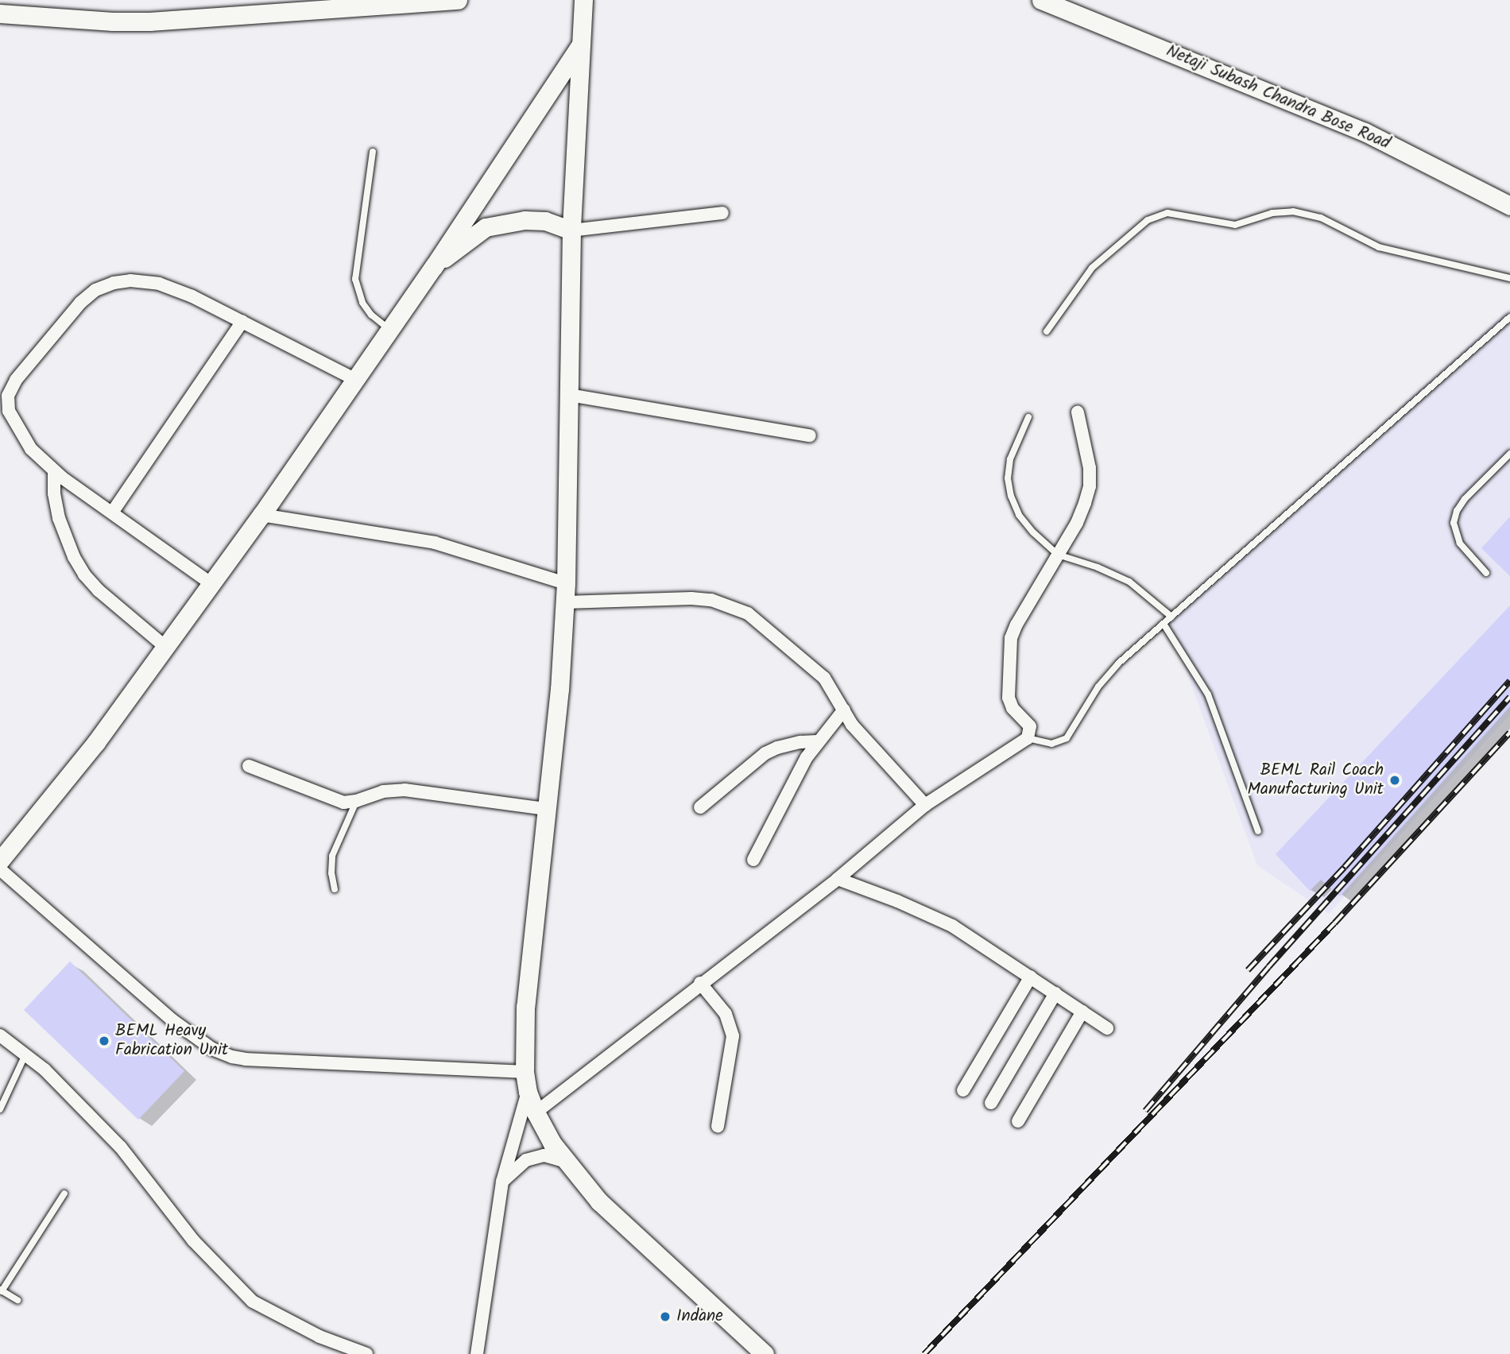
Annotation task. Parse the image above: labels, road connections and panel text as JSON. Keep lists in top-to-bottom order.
{
  "streets": {
    "main road": ["Netaji Subash Chandra Bose Road"]
  },
  "places": ["BEML Rail Coach Manufacturing Unit", "BEML Heavy Fabrication Unit", "Indane"]
}
